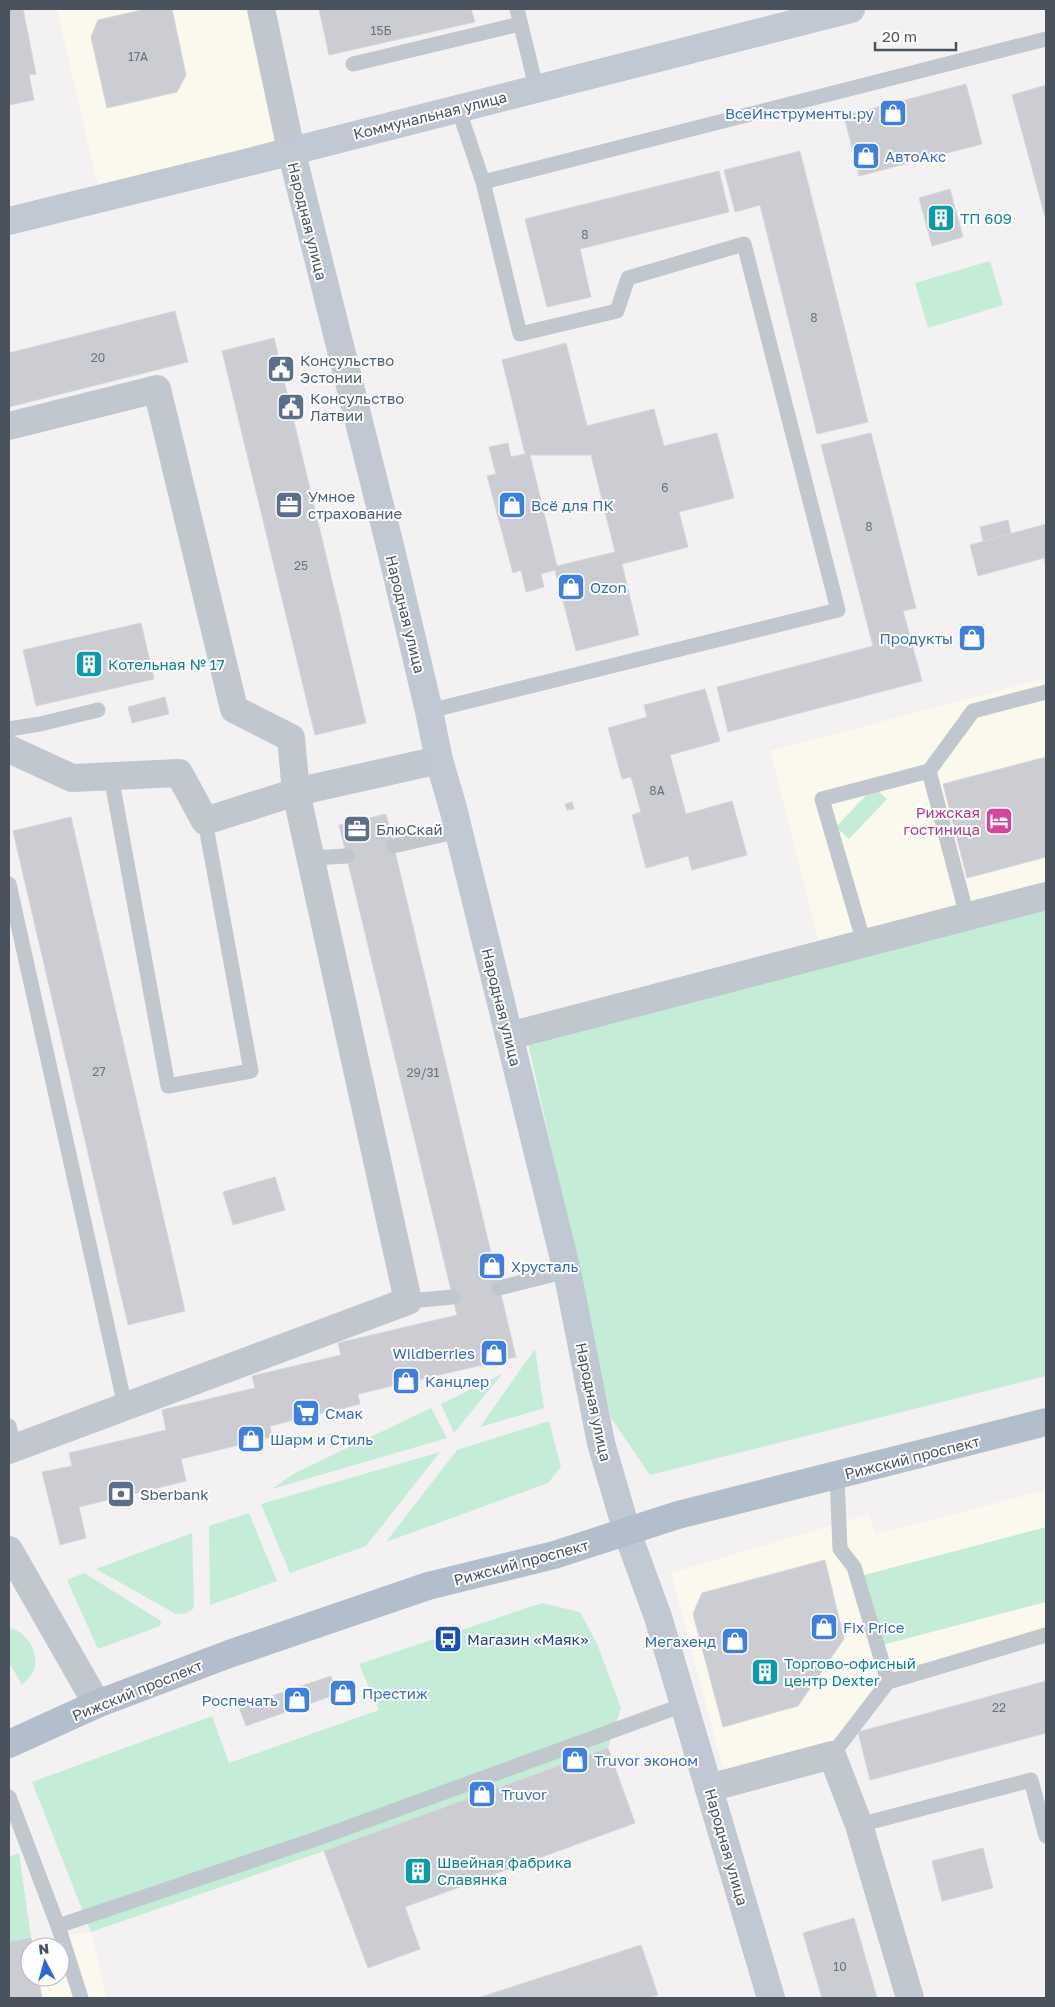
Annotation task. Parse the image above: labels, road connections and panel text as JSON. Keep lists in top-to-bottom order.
{
  "streets": {
    "main road": ["Рижский проспект"],
    "street": ["Коммунальная улица", "Народная улица"]
  },
  "crossings": [
    ["Коммунальная улица", "Народная улица"],
    ["Народная улица", "Рижский проспект"]
  ],
  "places": {
    "shop": [
      "ВсеИнструменты.ру",
      "АвтоАкс",
      "Всё для ПК",
      "Ozon",
      "Продукты",
      "Хрусталь",
      "Wildberries",
      "Канцлер",
      "Шарм и Стиль",
      "Fix Price",
      "Мегахенд",
      "Престиж",
      "Роспечать",
      "Truvor эконом",
      "Truvor"
    ],
    "building": [
      "ТП 609",
      "Котельная № 17",
      "Торгово-офисный центр Dexter",
      "Швейная фабрика Славянка"
    ],
    "public building": ["Консульство Эстонии", "Консульство Латвии"],
    "office": ["Умное страхование", "БлюСкай"],
    "hotel": ["Рижская гостиница"],
    "supermarket": ["Смак"],
    "bank": ["Sberbank"],
    "bus stop": ["Магазин «Маяк»"]
  },
  "house_numbers": [
    "15Б",
    "17А",
    "8",
    "8",
    "20",
    "6",
    "8",
    "25",
    "8А",
    "27",
    "29/31",
    "22",
    "10"
  ],
  "scale_bar": "20 m",
  "north": "top"
}
